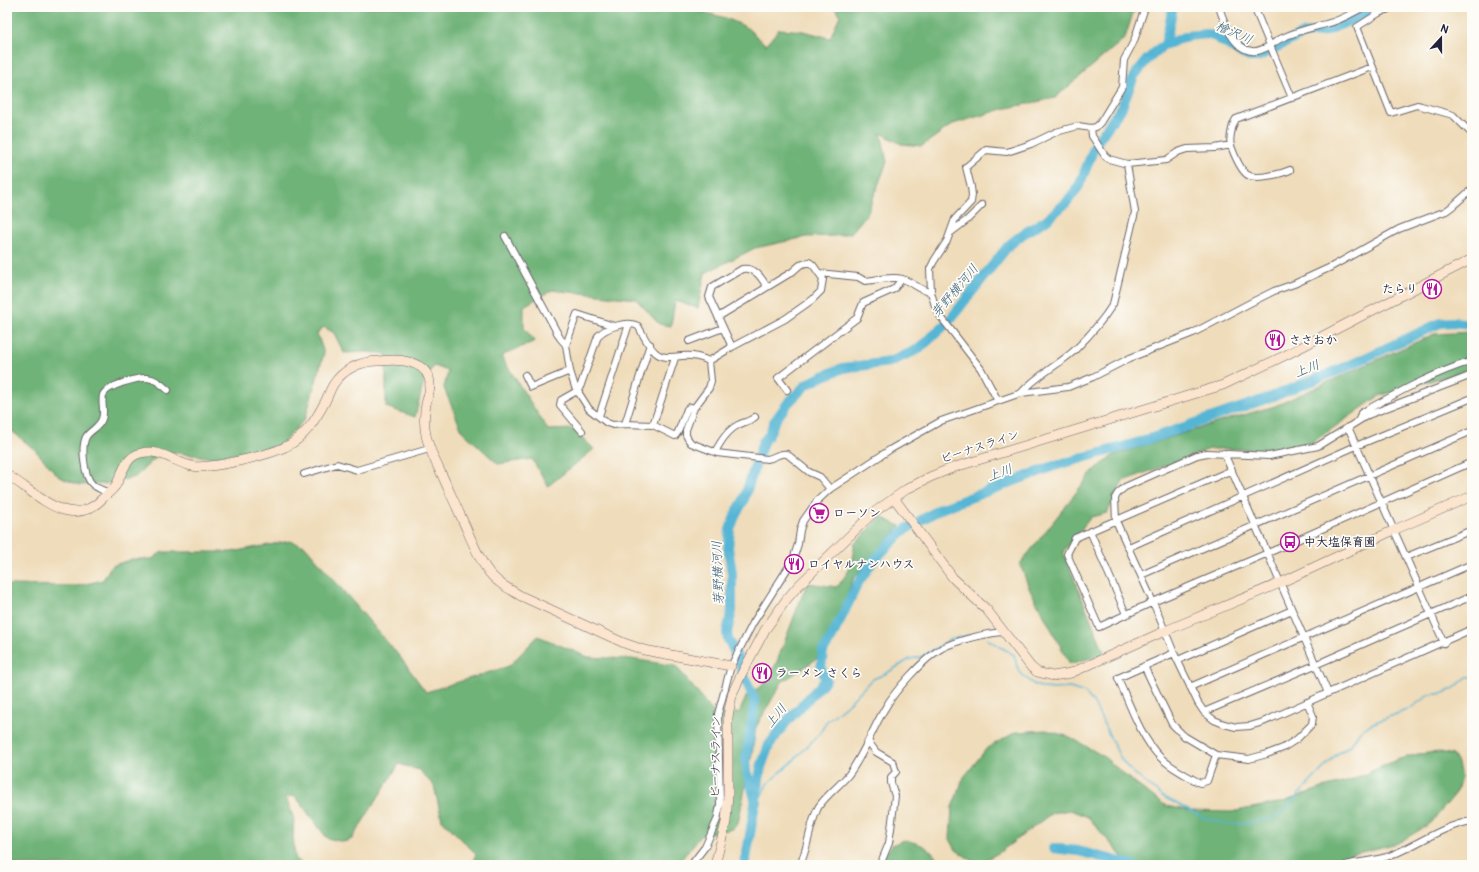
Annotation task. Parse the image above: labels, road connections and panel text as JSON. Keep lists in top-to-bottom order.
{
  "streets": {
    "street": ["ビーナスライン"]
  },
  "water": ["檜沢川", "芽野横河川", "上川"],
  "places": {
    "restaurant": [
      "たらり",
      "ささおか",
      "ロイヤルナンハウス",
      "ラーメン さくら"
    ],
    "supermarket": ["ローソン"],
    "bus stop": ["中大塩保育園"]
  },
  "north": "top"
}
